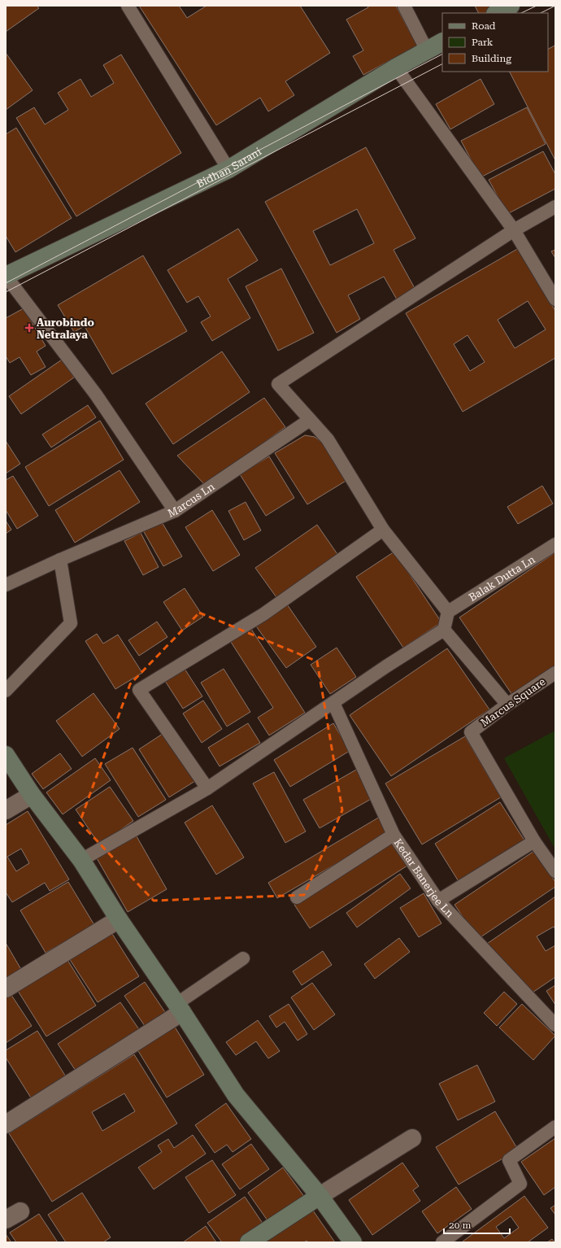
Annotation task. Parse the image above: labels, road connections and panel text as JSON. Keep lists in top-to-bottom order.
{
  "streets": {
    "street": ["Bidhan Sarani"],
    "lane": [
      "Marcus Ln",
      "Balak Dutta Ln",
      "Marcus Square",
      "Kedar Banerjee Ln"
    ]
  },
  "places": {
    "health": ["Aurobindo Netralaya"]
  },
  "legend": ["Road", "Park", "Building"],
  "scale_bar": "20 m"
}
